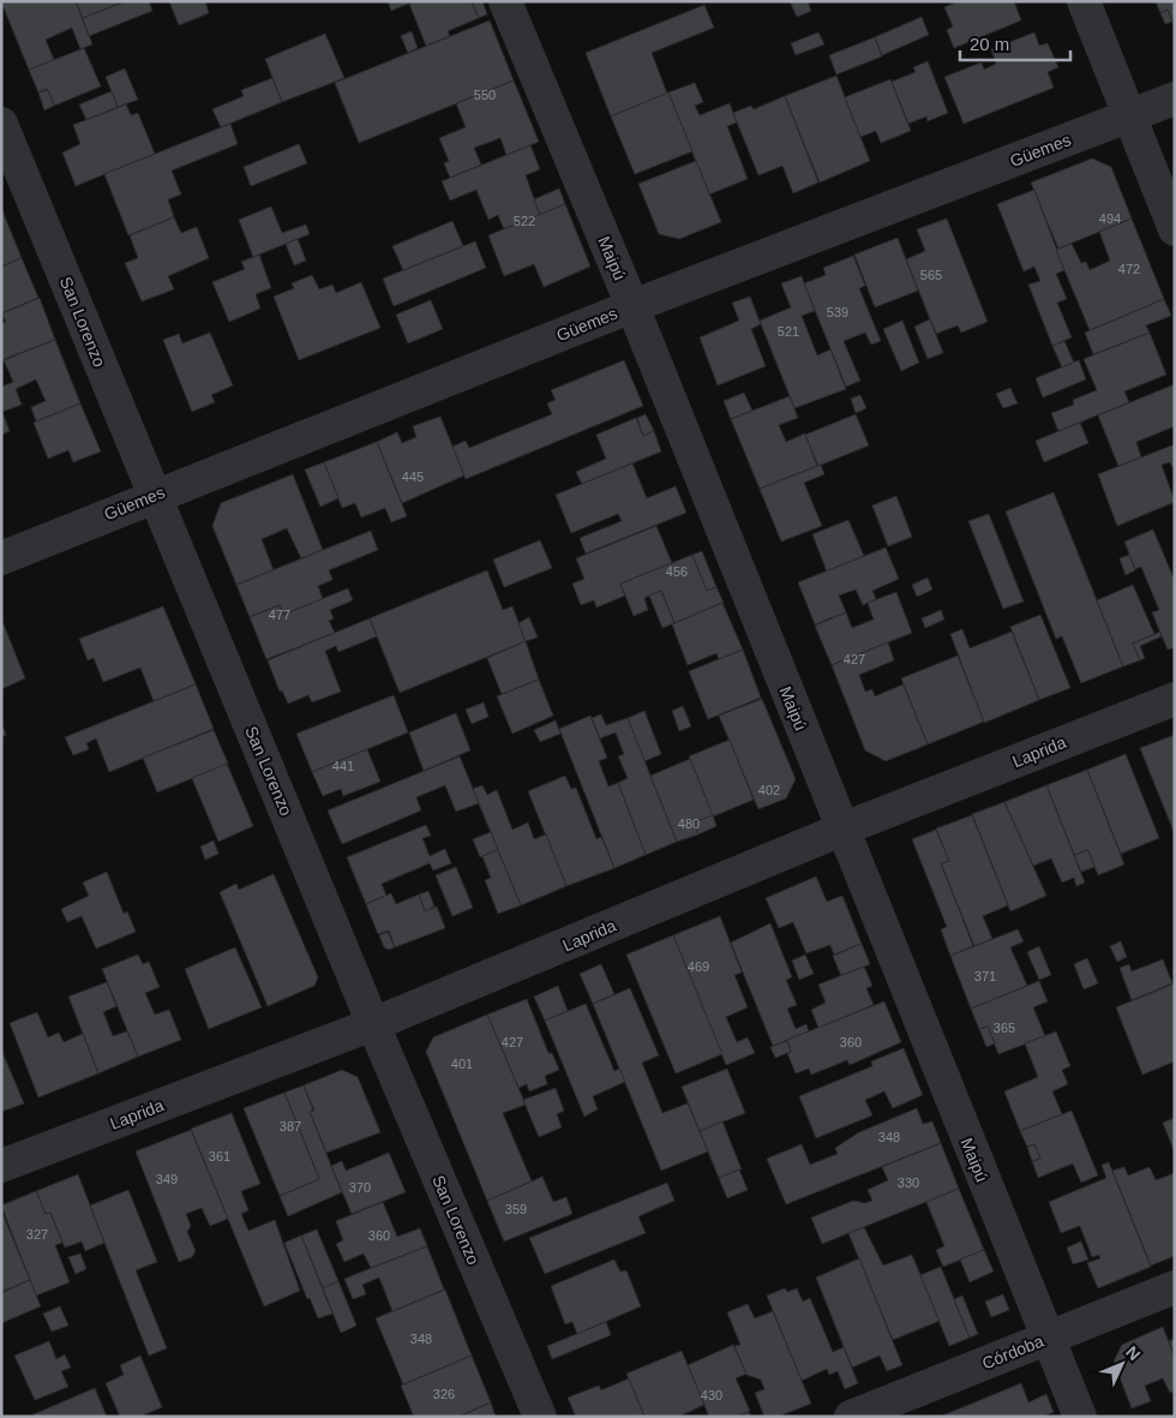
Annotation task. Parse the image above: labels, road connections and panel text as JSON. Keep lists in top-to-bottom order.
{
  "streets": {
    "street": [
      "Güemes",
      "Maipú",
      "San Lorenzo",
      "Laprida",
      "Córdoba"
    ]
  },
  "crossings": [
    ["Güemes", "Maipú"],
    ["Güemes", "San Lorenzo"],
    ["Maipú", "Laprida"],
    ["Maipú", "Córdoba"],
    ["San Lorenzo", "Laprida"]
  ],
  "house_numbers": [
    "550",
    "494",
    "522",
    "472",
    "565",
    "539",
    "521",
    "445",
    "456",
    "477",
    "427",
    "441",
    "402",
    "480",
    "469",
    "371",
    "365",
    "427",
    "360",
    "401",
    "387",
    "348",
    "361",
    "349",
    "330",
    "370",
    "359",
    "327",
    "360",
    "348",
    "326",
    "430"
  ],
  "scale_bar": "20 m",
  "north": "top right"
}
